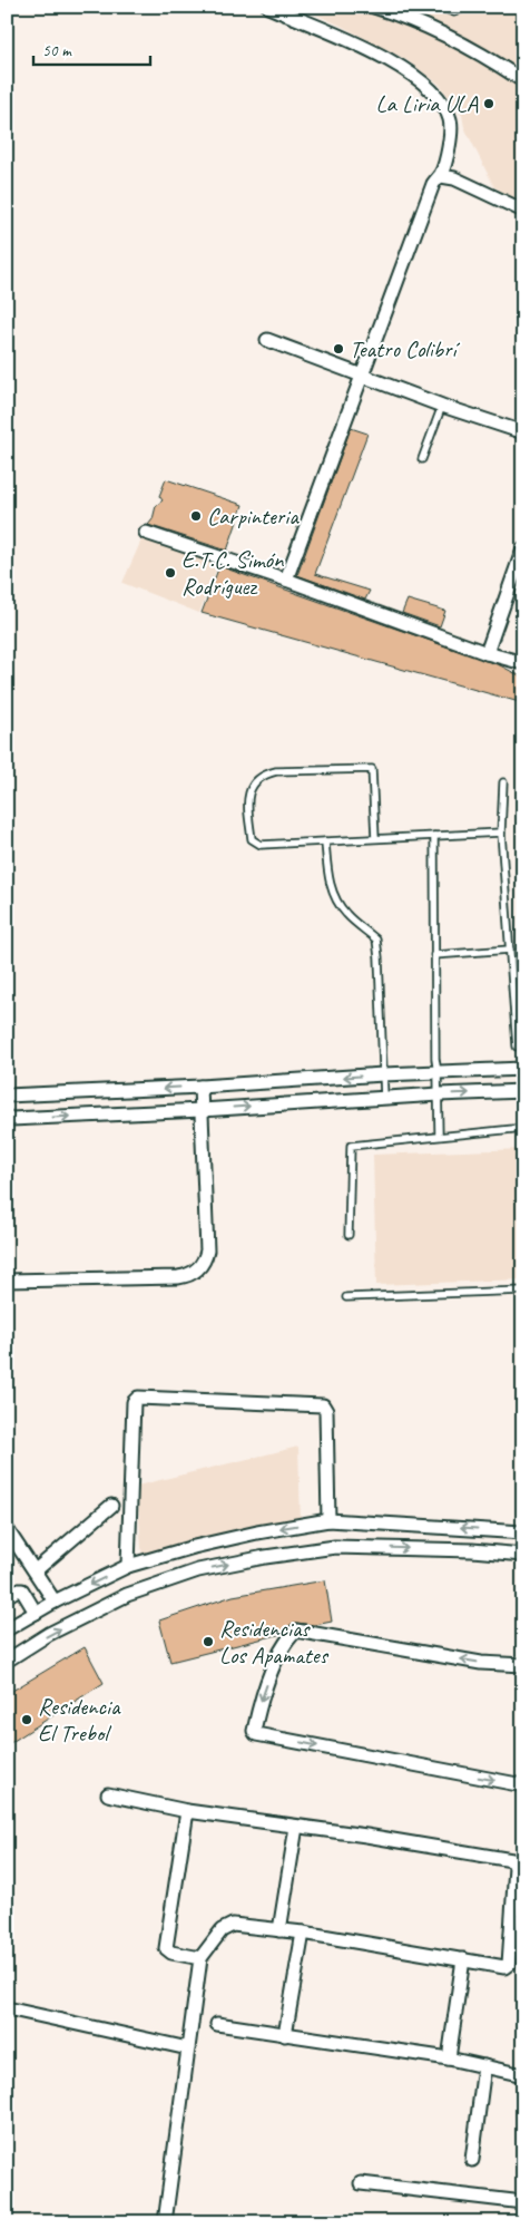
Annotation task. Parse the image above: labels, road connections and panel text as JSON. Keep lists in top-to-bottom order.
{
  "places": [
    "La Liria ULA",
    "Teatro Colibrí",
    "Carpinteria",
    "E.T.C. Simón Rodríguez",
    "Residencias Los Apamates",
    "Residencia El Trebol"
  ],
  "scale_bar": "50 m"
}
